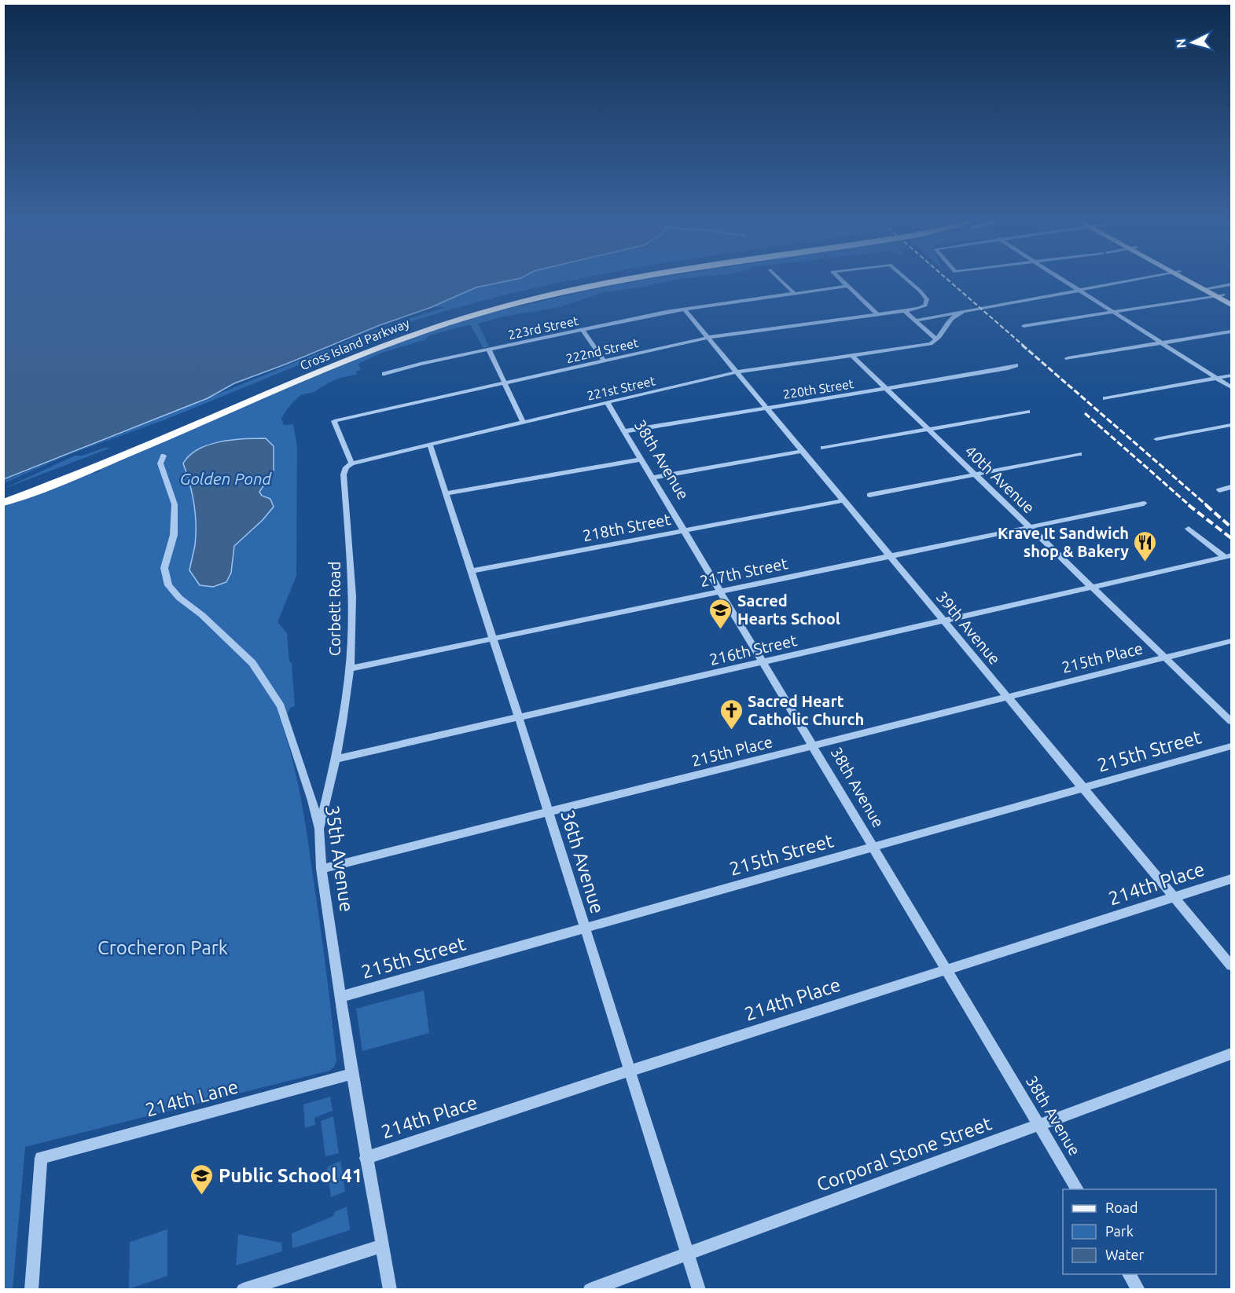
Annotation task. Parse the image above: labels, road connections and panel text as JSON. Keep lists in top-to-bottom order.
{
  "streets": {
    "highway": ["Cross Island Parkway"],
    "street": [
      "223rd Street",
      "222nd Street",
      "221st Street",
      "220th Street",
      "38th Avenue",
      "40th Avenue",
      "218th Street",
      "217th Street",
      "Corbett Road",
      "39th Avenue",
      "216th Street",
      "215th Place",
      "215th Street",
      "35th Avenue",
      "36th Avenue",
      "214th Place",
      "214th Lane",
      "Corporal Stone Street"
    ]
  },
  "crossings": [
    ["223rd Street", "222nd Street"],
    ["223rd Street", "39th Avenue"],
    ["222nd Street", "221st Street"],
    ["222nd Street", "Corbett Road"],
    ["222nd Street", "39th Avenue"],
    ["221st Street", "38th Avenue"],
    ["221st Street", "40th Avenue"],
    ["221st Street", "Corbett Road"],
    ["221st Street", "39th Avenue"],
    ["221st Street", "36th Avenue"],
    ["220th Street", "38th Avenue"],
    ["220th Street", "40th Avenue"],
    ["220th Street", "39th Avenue"],
    ["38th Avenue", "218th Street"],
    ["38th Avenue", "217th Street"],
    ["38th Avenue", "216th Street"],
    ["38th Avenue", "215th Place"],
    ["38th Avenue", "215th Street"],
    ["38th Avenue", "214th Place"],
    ["38th Avenue", "Corporal Stone Street"],
    ["40th Avenue", "217th Street"],
    ["40th Avenue", "216th Street"],
    ["40th Avenue", "215th Place"],
    ["218th Street", "39th Avenue"],
    ["218th Street", "36th Avenue"],
    ["217th Street", "Corbett Road"],
    ["217th Street", "39th Avenue"],
    ["217th Street", "36th Avenue"],
    ["Corbett Road", "216th Street"],
    ["Corbett Road", "35th Avenue"],
    ["39th Avenue", "216th Street"],
    ["39th Avenue", "215th Place"],
    ["39th Avenue", "215th Street"],
    ["39th Avenue", "214th Place"],
    ["216th Street", "36th Avenue"],
    ["215th Place", "35th Avenue"],
    ["215th Place", "36th Avenue"],
    ["215th Street", "35th Avenue"],
    ["215th Street", "36th Avenue"],
    ["35th Avenue", "214th Place"],
    ["35th Avenue", "214th Lane"],
    ["36th Avenue", "214th Place"],
    ["36th Avenue", "Corporal Stone Street"]
  ],
  "water": ["Golden Pond"],
  "parks": ["Crocheron Park"],
  "places": {
    "restaurant": ["Krave It Sandwich shop & Bakery"],
    "school or university": ["Sacred Hearts School", "Public School 41"],
    "church": ["Sacred Heart Catholic Church"]
  },
  "legend": ["Road", "Park", "Water"],
  "north": "left"
}
